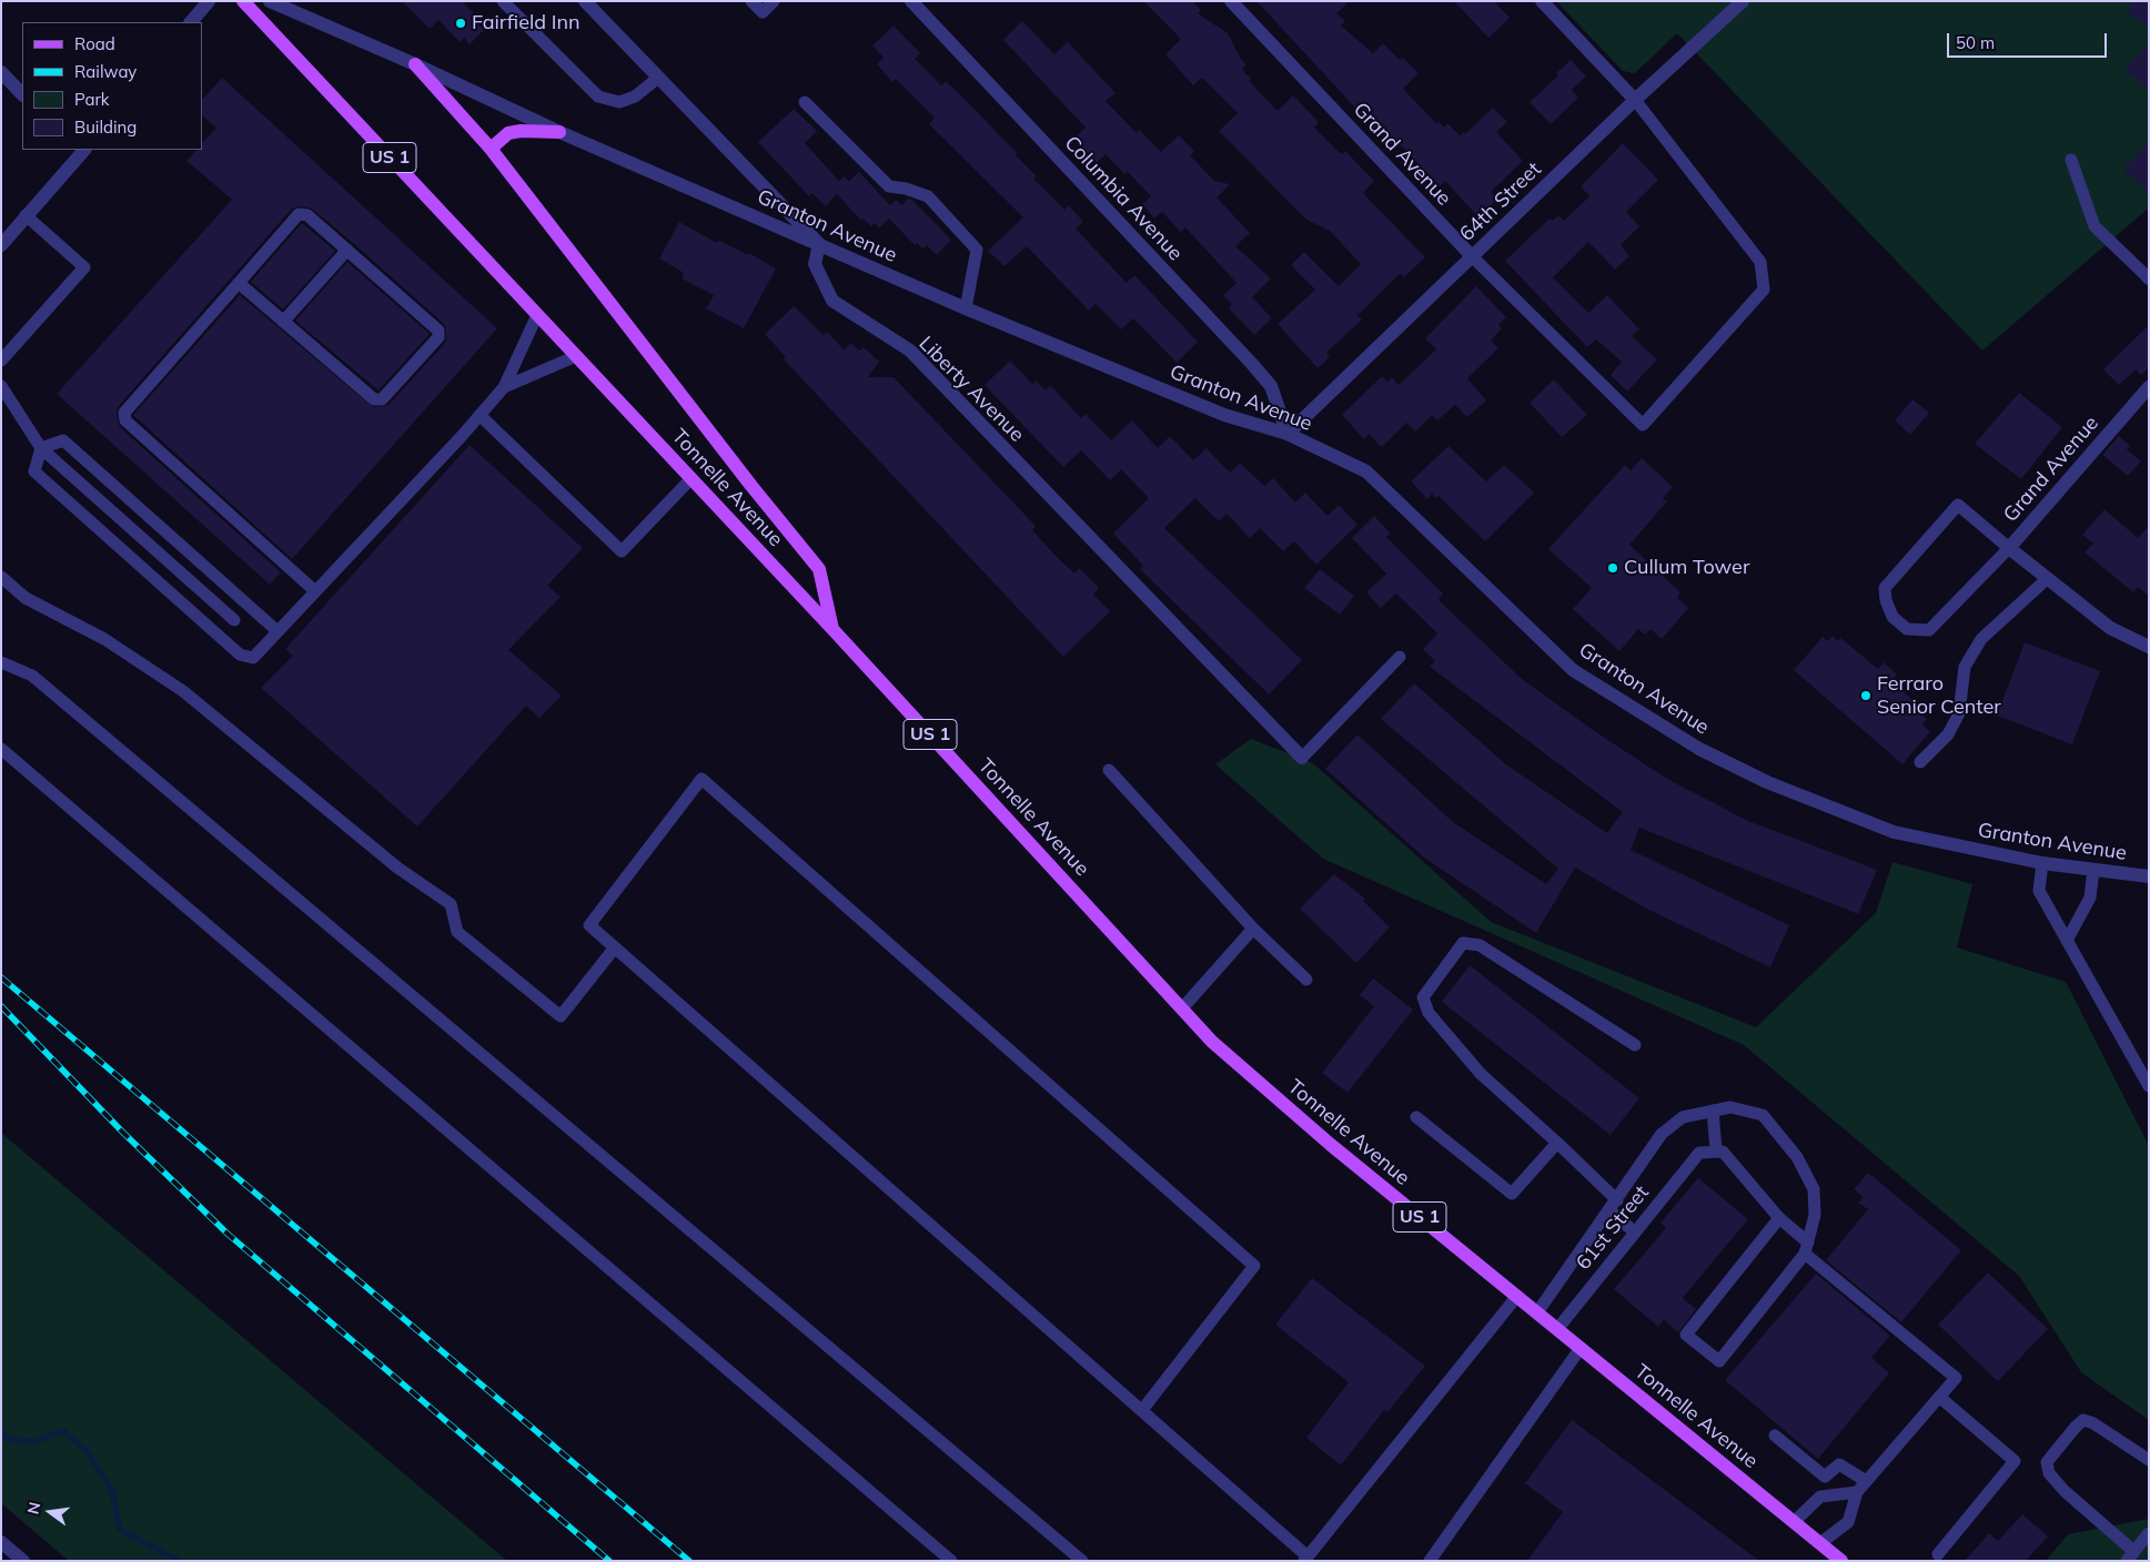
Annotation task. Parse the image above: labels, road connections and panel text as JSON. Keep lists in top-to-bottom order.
{
  "streets": {
    "main road": ["US 1", "Tonnelle Avenue"],
    "street": [
      "Grand Avenue",
      "Columbia Avenue",
      "64th Street",
      "Granton Avenue",
      "Liberty Avenue"
    ],
    "lane": ["61st Street"]
  },
  "crossings": [
    ["Grand Avenue", "64th Street"],
    ["Columbia Avenue", "64th Street"],
    ["Columbia Avenue", "Granton Avenue"],
    ["64th Street", "Granton Avenue"],
    ["Granton Avenue", "Liberty Avenue"],
    ["Tonnelle Avenue", "61st Street"]
  ],
  "places": ["Fairfield Inn", "Cullum Tower", "Ferraro Senior Center"],
  "legend": [
    "Road",
    "Railway",
    "Park",
    "Building"
  ],
  "scale_bar": "50 m",
  "north": "left"
}
